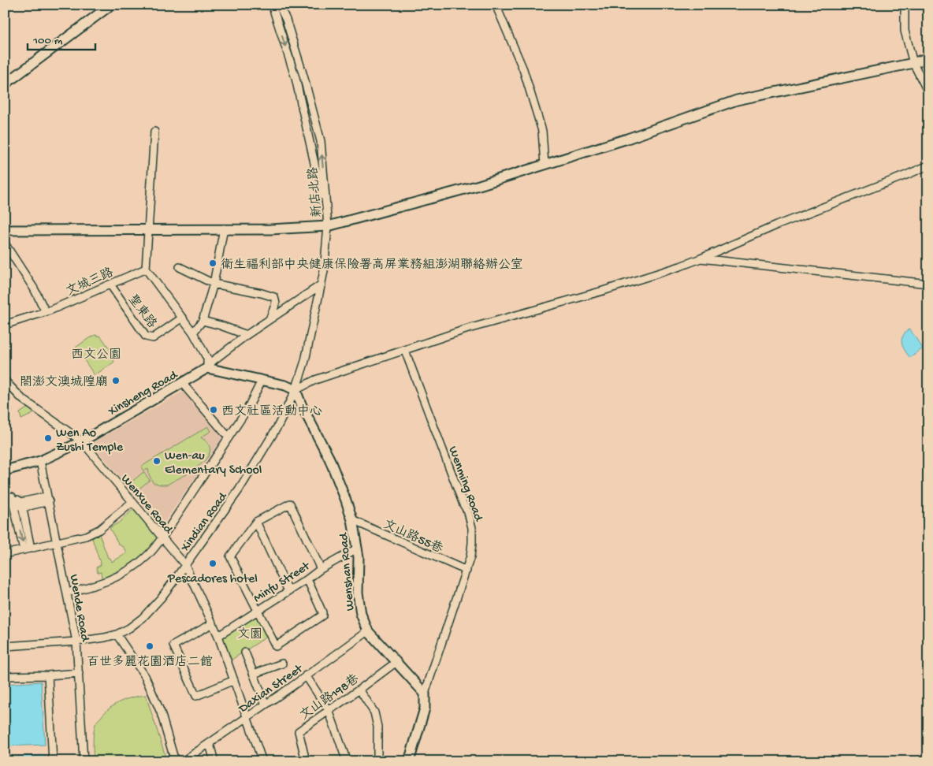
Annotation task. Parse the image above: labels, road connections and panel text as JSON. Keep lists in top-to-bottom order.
{
  "streets": {
    "main road": ["Xinsheng Road", "Wenshan Road"],
    "street": [
      "新店北路",
      "文城三路",
      "聖東路",
      "Wenming Road",
      "Wenxue Road",
      "Xindian Road",
      "文山路55巷",
      "Minfu Street",
      "Wende Road",
      "Daxian Street",
      "文山路198巷"
    ]
  },
  "crossings": [
    ["新店北路", "Xindian Road"],
    ["文城三路", "聖東路"],
    ["Xinsheng Road", "Wenxue Road"],
    ["Xinsheng Road", "Wende Road"],
    ["Wenming Road", "文山路55巷"],
    ["Wenming Road", "Wenshan Road"],
    ["Wenxue Road", "Xindian Road"],
    ["Wenxue Road", "Minfu Street"],
    ["Wenxue Road", "Daxian Street"],
    ["Xindian Road", "Wenshan Road"],
    ["Xindian Road", "Wende Road"],
    ["文山路55巷", "Wenshan Road"],
    ["Wenshan Road", "Minfu Street"],
    ["Wenshan Road", "Daxian Street"],
    ["Wenshan Road", "文山路198巷"]
  ],
  "parks": ["西文公園", "文園"],
  "places": [
    "衛生福利部中央健康保險署高屏業務組澎湖聯絡辦公室",
    "閤澎文澳城隍廟",
    "西文社區活動中心",
    "Wen Ao Zushi Temple",
    "Wen-au Elementary School",
    "Pescadores hotel",
    "百世多麗花園酒店二館"
  ],
  "scale_bar": "100 m"
}
